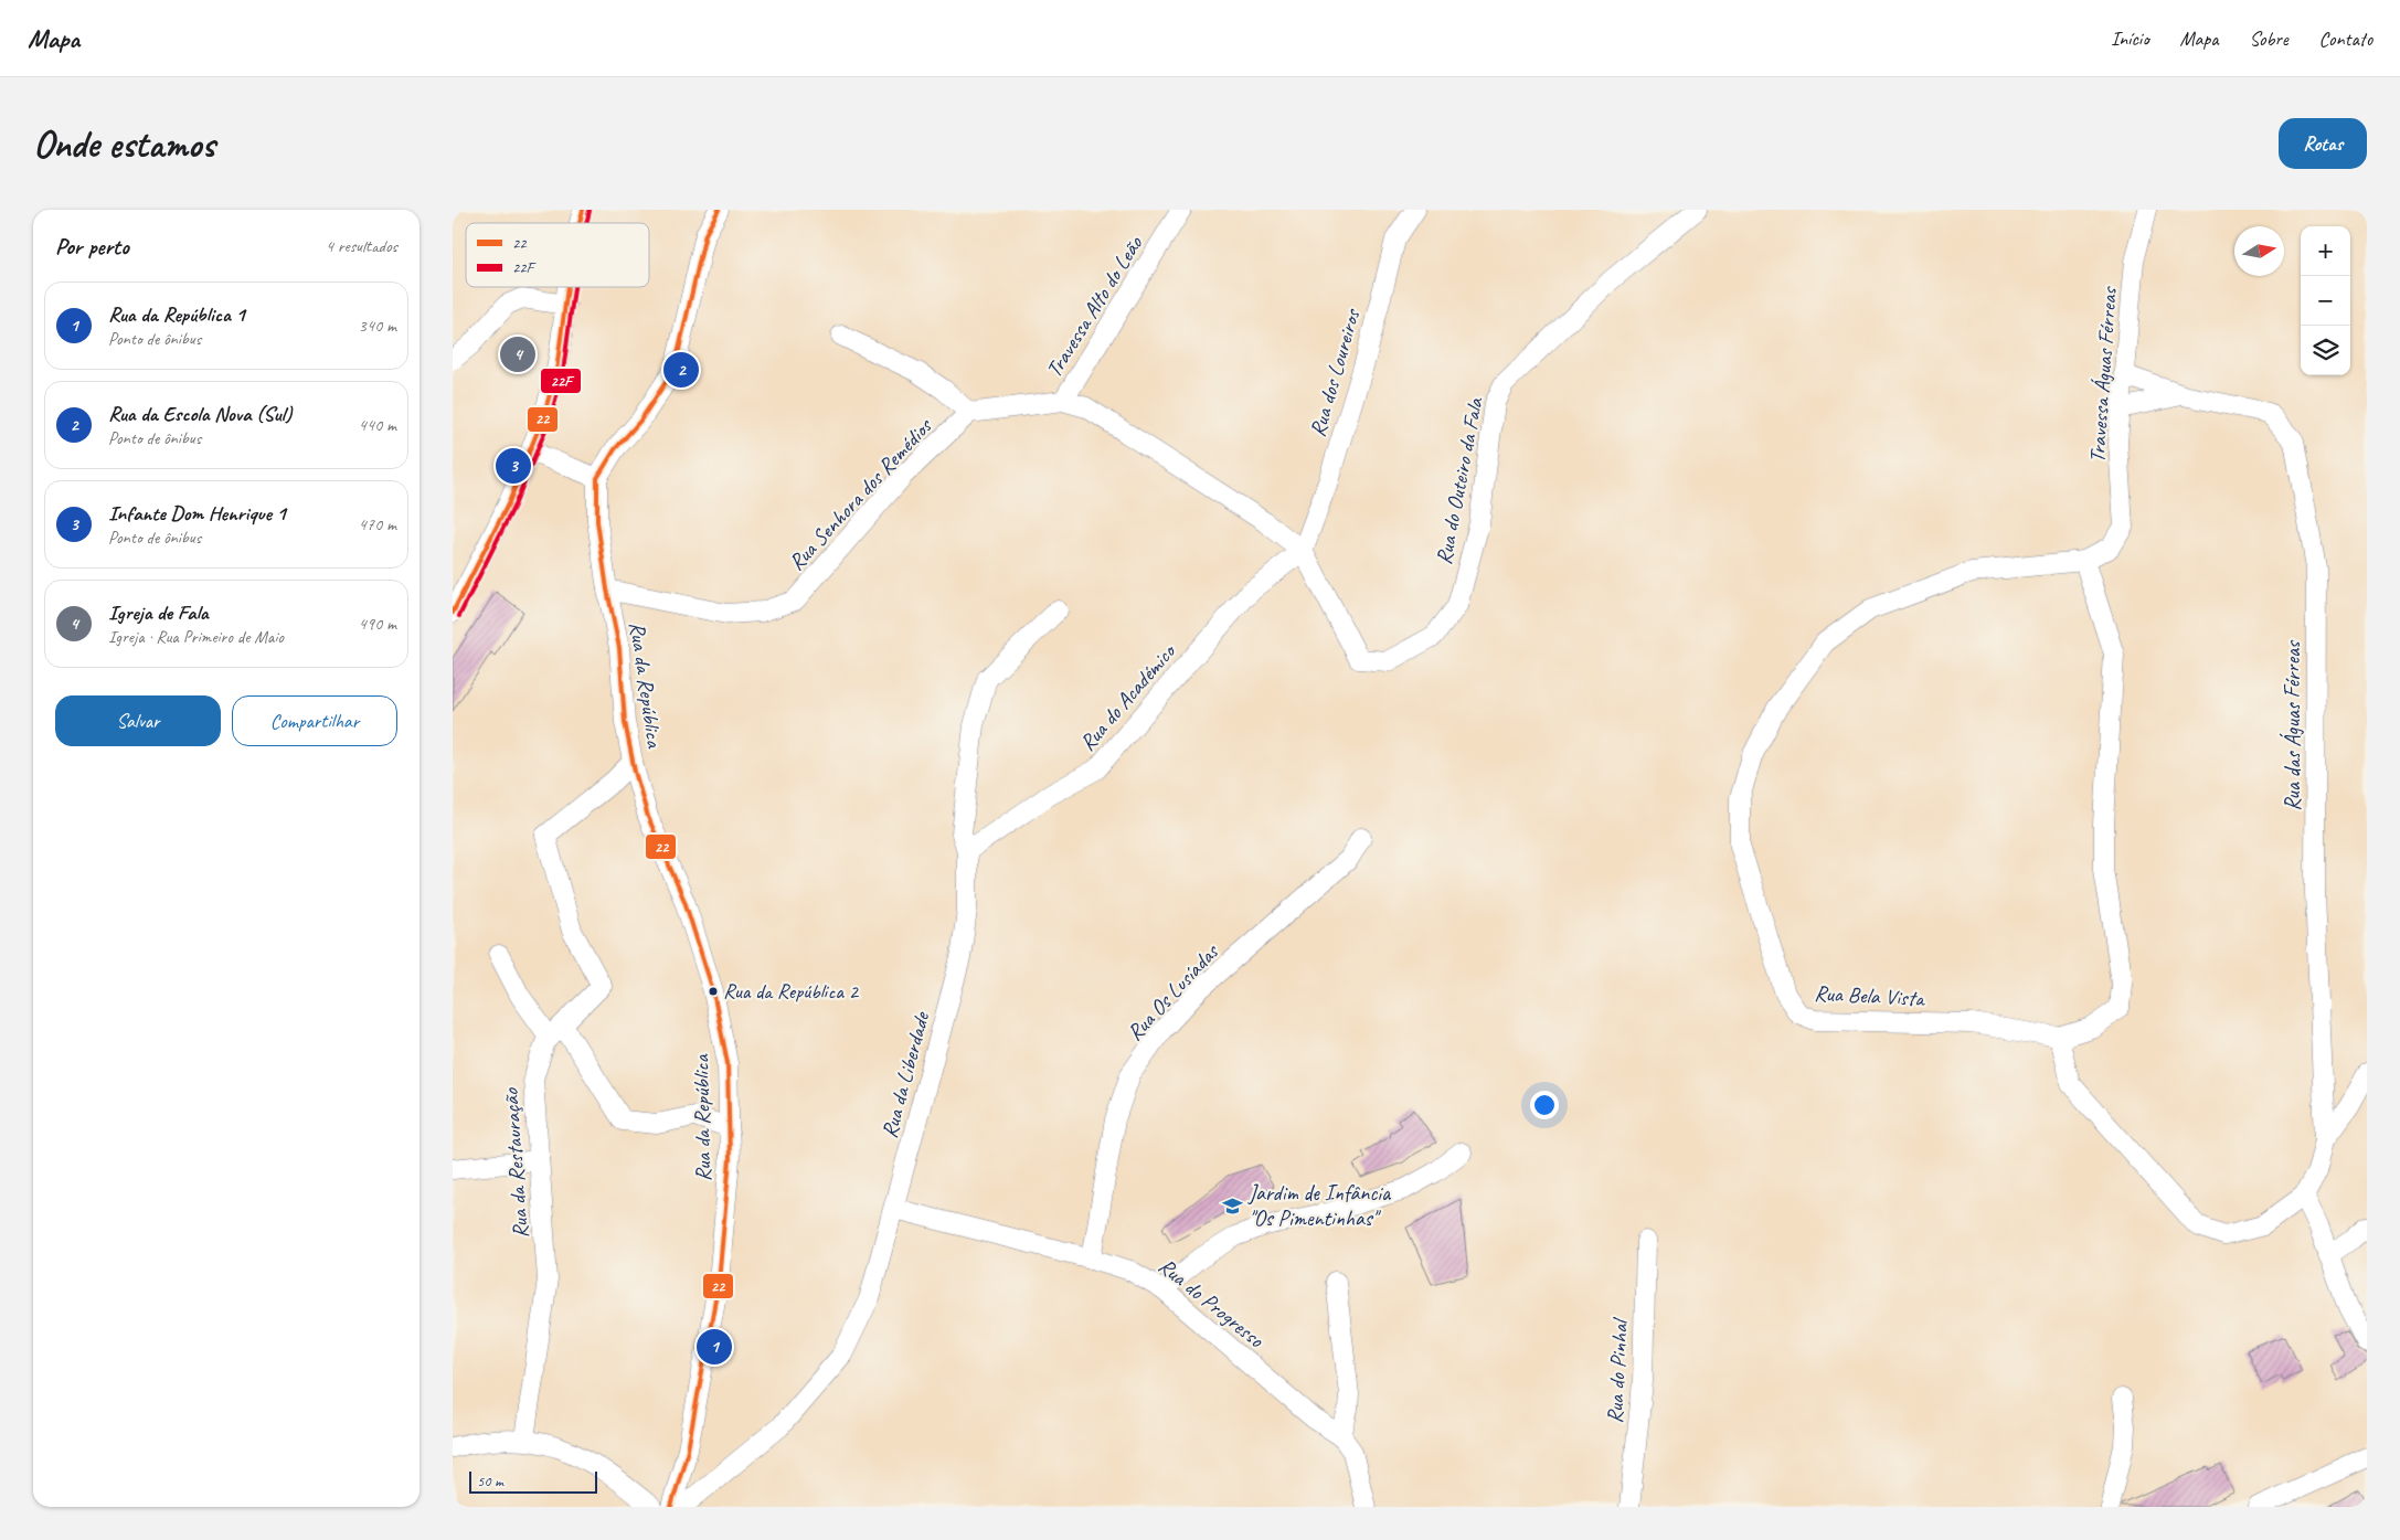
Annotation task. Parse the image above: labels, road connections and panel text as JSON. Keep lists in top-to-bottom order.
{
  "streets": {
    "street": [
      "Travessa Alto do Leão",
      "Rua dos Loureiros",
      "Travessa Águas Férreas",
      "Rua do Outeiro da Fala",
      "Rua Senhora dos Remédios",
      "Rua da República",
      "Rua do Académico",
      "Rua das Águas Férreas",
      "Rua Os Lusíadas",
      "Rua Bela Vista",
      "Rua da Liberdade",
      "Rua da Restauração",
      "Rua do Progresso",
      "Rua do Pinhal"
    ]
  },
  "crossings": [
    ["Rua dos Loureiros", "Rua do Outeiro da Fala"],
    ["Rua dos Loureiros", "Rua do Académico"],
    ["Travessa Águas Férreas", "Rua das Águas Férreas"],
    ["Travessa Águas Férreas", "Rua Bela Vista"],
    ["Rua do Outeiro da Fala", "Rua do Académico"],
    ["Rua Senhora dos Remédios", "Rua da República"],
    ["Rua da República", "Rua da Restauração"],
    ["Rua do Académico", "Rua da Liberdade"],
    ["Rua Os Lusíadas", "Rua do Progresso"],
    ["Rua da Liberdade", "Rua do Progresso"]
  ],
  "places": {
    "other": ["Rua da República 2"],
    "school or university": ["Jardim de Infância \"Os Pimentinhas\""]
  },
  "lines": ["transit line 22", "transit line 22F"],
  "legend": ["22", "22F"],
  "scale_bar": "50 m",
  "north": "right",
  "page": {
    "header": "Mapa",
    "nav": [
      "Início",
      "Mapa",
      "Sobre",
      "Contato"
    ],
    "buttons": [
      "Rotas",
      ["Salvar", "Compartilhar"]
    ],
    "title": "Onde estamos",
    "heading": ["Por perto", "4 resultados"],
    "map_buttons": ["+", "−"],
    "list": [
      {
        "mark": "1",
        "name": "Rua da República 1",
        "note": "Ponto de ônibus",
        "value": "340 m"
      },
      {
        "mark": "2",
        "name": "Rua da Escola Nova (Sul)",
        "note": "Ponto de ônibus",
        "value": "440 m"
      },
      {
        "mark": "3",
        "name": "Infante Dom Henrique 1",
        "note": "Ponto de ônibus",
        "value": "470 m"
      },
      {
        "mark": "4",
        "name": "Igreja de Fala",
        "note": "Igreja · Rua Primeiro de Maio",
        "value": "490 m"
      }
    ],
    "pins": [
      "4",
      "2",
      "3",
      "1"
    ],
    "scale": "50 m"
  }
}
